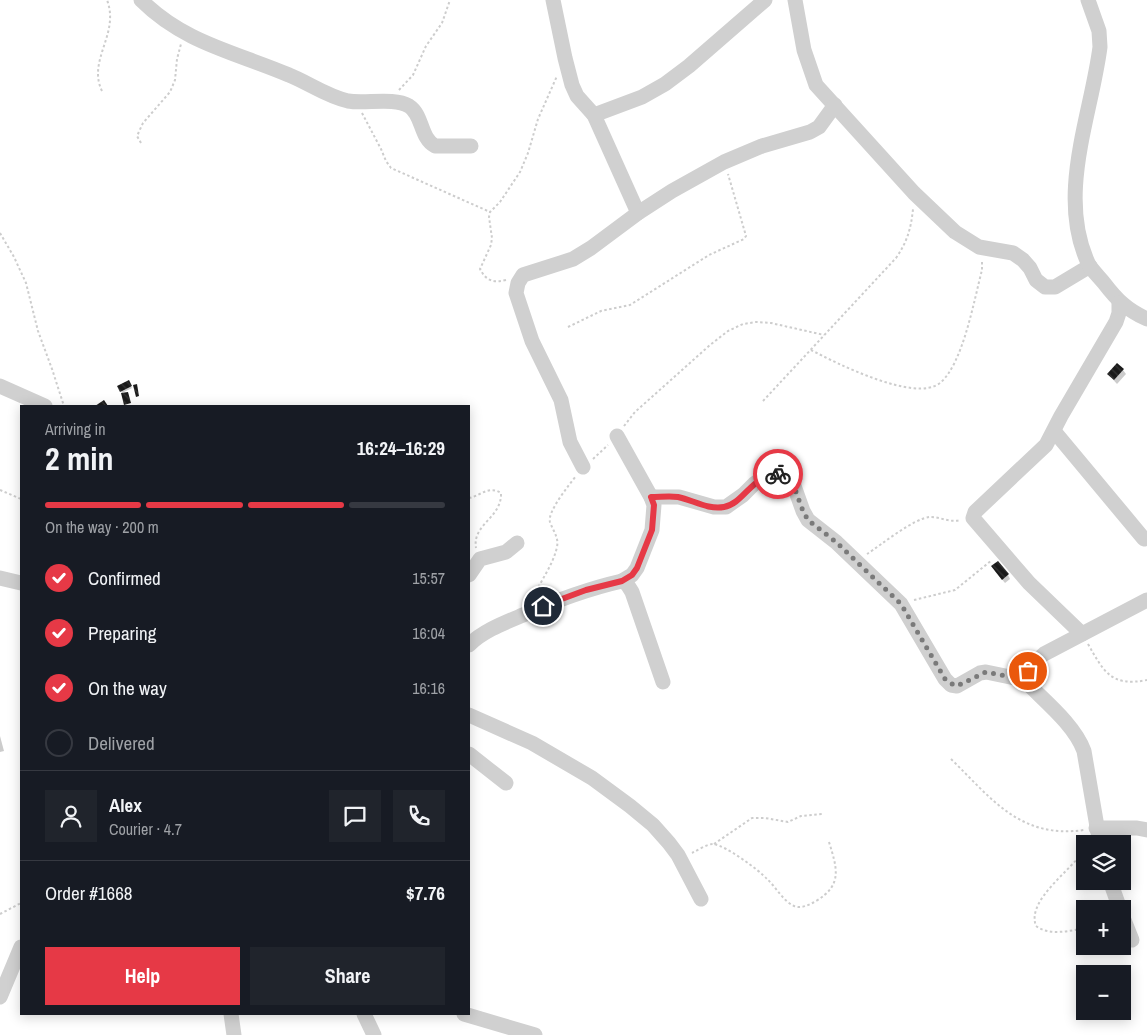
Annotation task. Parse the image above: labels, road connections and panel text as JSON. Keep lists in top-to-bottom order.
{
  "page": {
    "heading": ["2 min", "Arriving in", "16:24–16:29"],
    "panel": [
      "Alex",
      "Courier · 4.7",
      "Order #1668",
      "$7.76"
    ],
    "bar": "On the way · 200 m",
    "list": [
      ["Confirmed", "15:57"],
      ["Preparing", "16:04"],
      ["On the way", "16:16"],
      "Delivered"
    ],
    "map_buttons": ["+", "−"],
    "buttons": ["Help", "Share"]
  }
}
